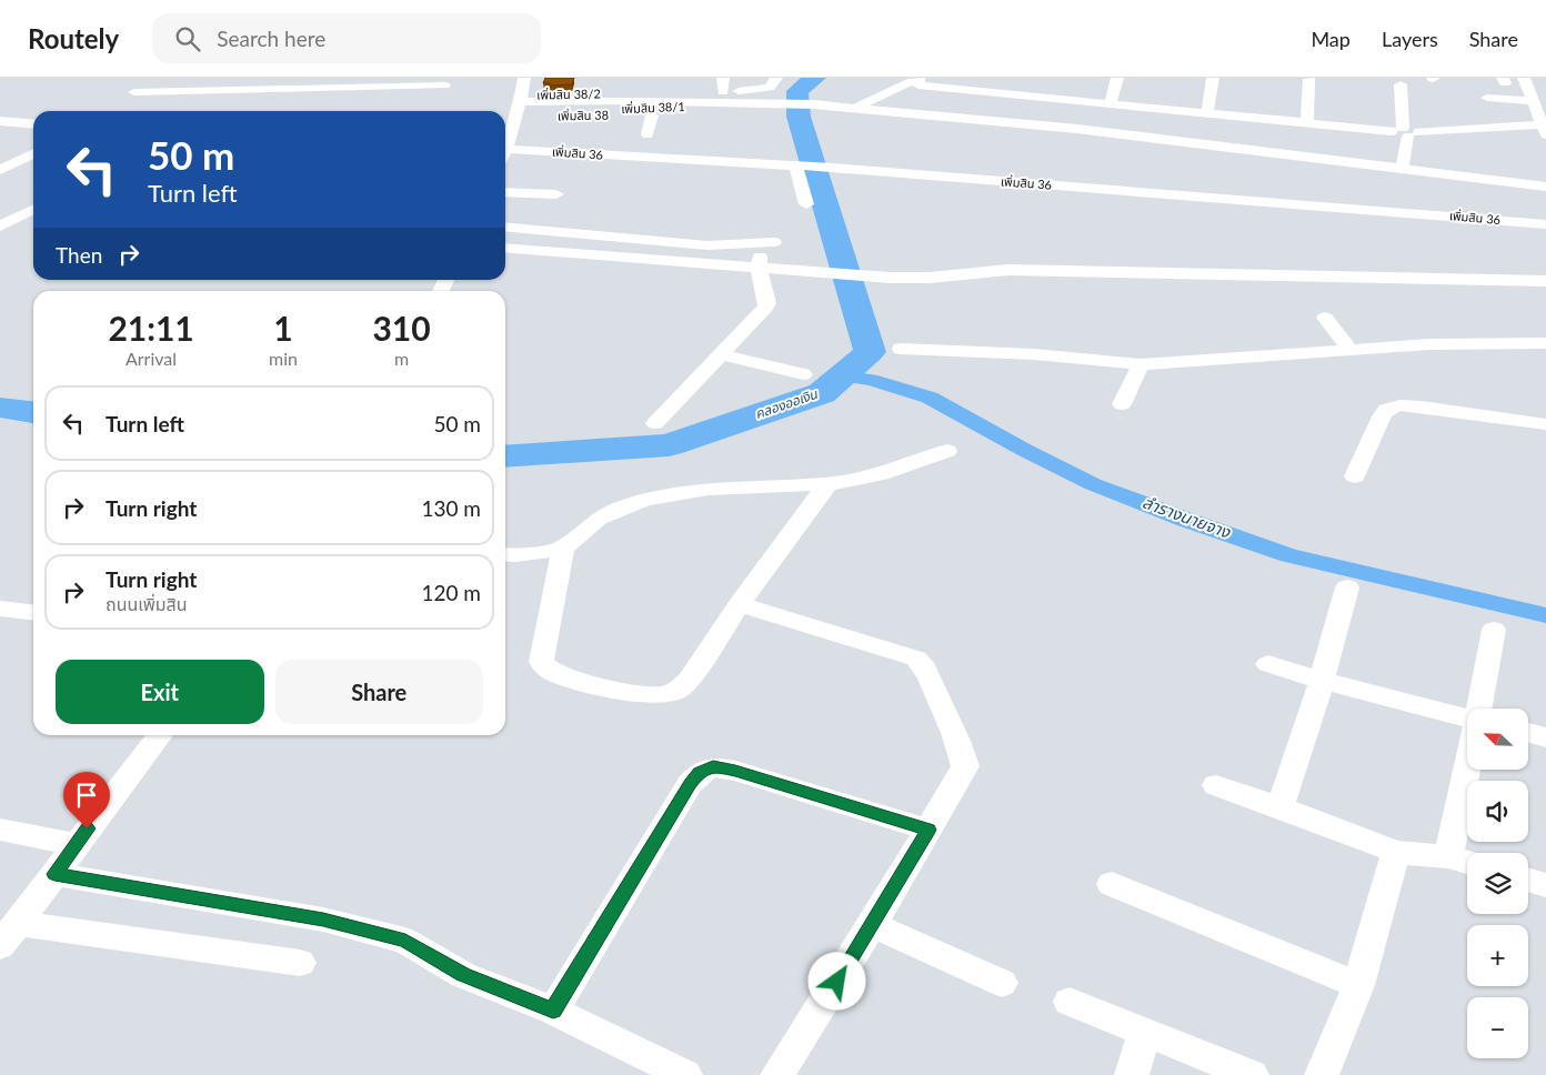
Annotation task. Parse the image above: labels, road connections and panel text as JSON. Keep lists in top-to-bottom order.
{
  "streets": {
    "street": ["เพิ่มสิน 38/2", "เพิ่มสิน 38/1", "เพิ่มสิน 36"]
  },
  "crossings": [
    ["เพิ่มสิน 38/2", "เพิ่มสิน 38/1"]
  ],
  "water": ["คลองออเงิน", "ลำรางนายจาง"],
  "north": "top left",
  "page": {
    "header": "Routely",
    "search": "Search here",
    "nav": ["Map", "Layers", "Share"],
    "turn": ["50 m", "Turn left"],
    "then": "Then",
    "eta": [
      "21:11",
      "Arrival",
      "1",
      "min",
      "310",
      "m"
    ],
    "list": [
      {
        "name": "Turn left",
        "value": "50 m"
      },
      {
        "name": "Turn right",
        "value": "130 m"
      },
      {
        "name": "Turn right",
        "note": "ถนนเพิ่มสิน",
        "value": "120 m"
      }
    ],
    "buttons": ["Exit", "Share"],
    "map_buttons": ["+", "−"]
  }
}
